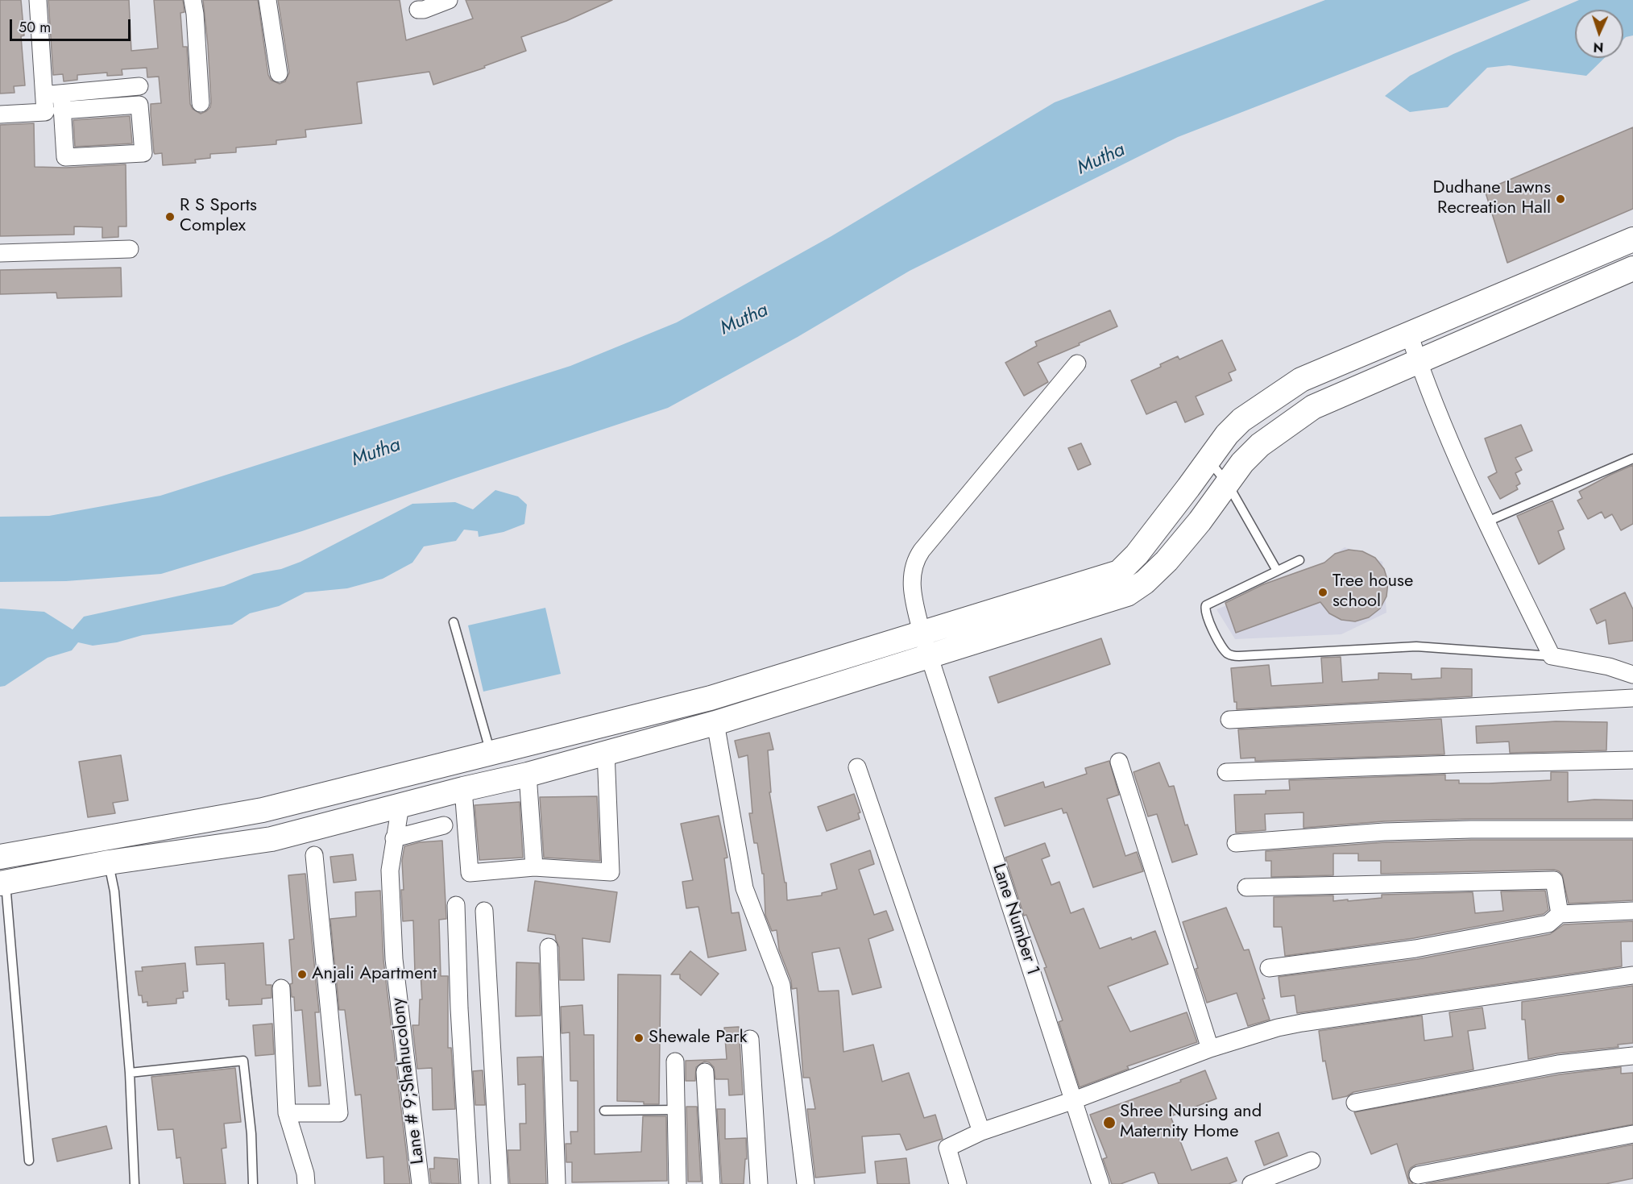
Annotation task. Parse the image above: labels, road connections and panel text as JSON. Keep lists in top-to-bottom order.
{
  "streets": {
    "street": ["Lane Number 1", "Lane # 9;Shahucolony"]
  },
  "water": ["Mutha"],
  "places": [
    "Dudhane Lawns Recreation Hall",
    "R S Sports Complex",
    "Tree house school",
    "Anjali Apartment",
    "Shewale Park",
    "Shree Nursing and Maternity Home"
  ],
  "scale_bar": "50 m",
  "north": "bottom"
}
